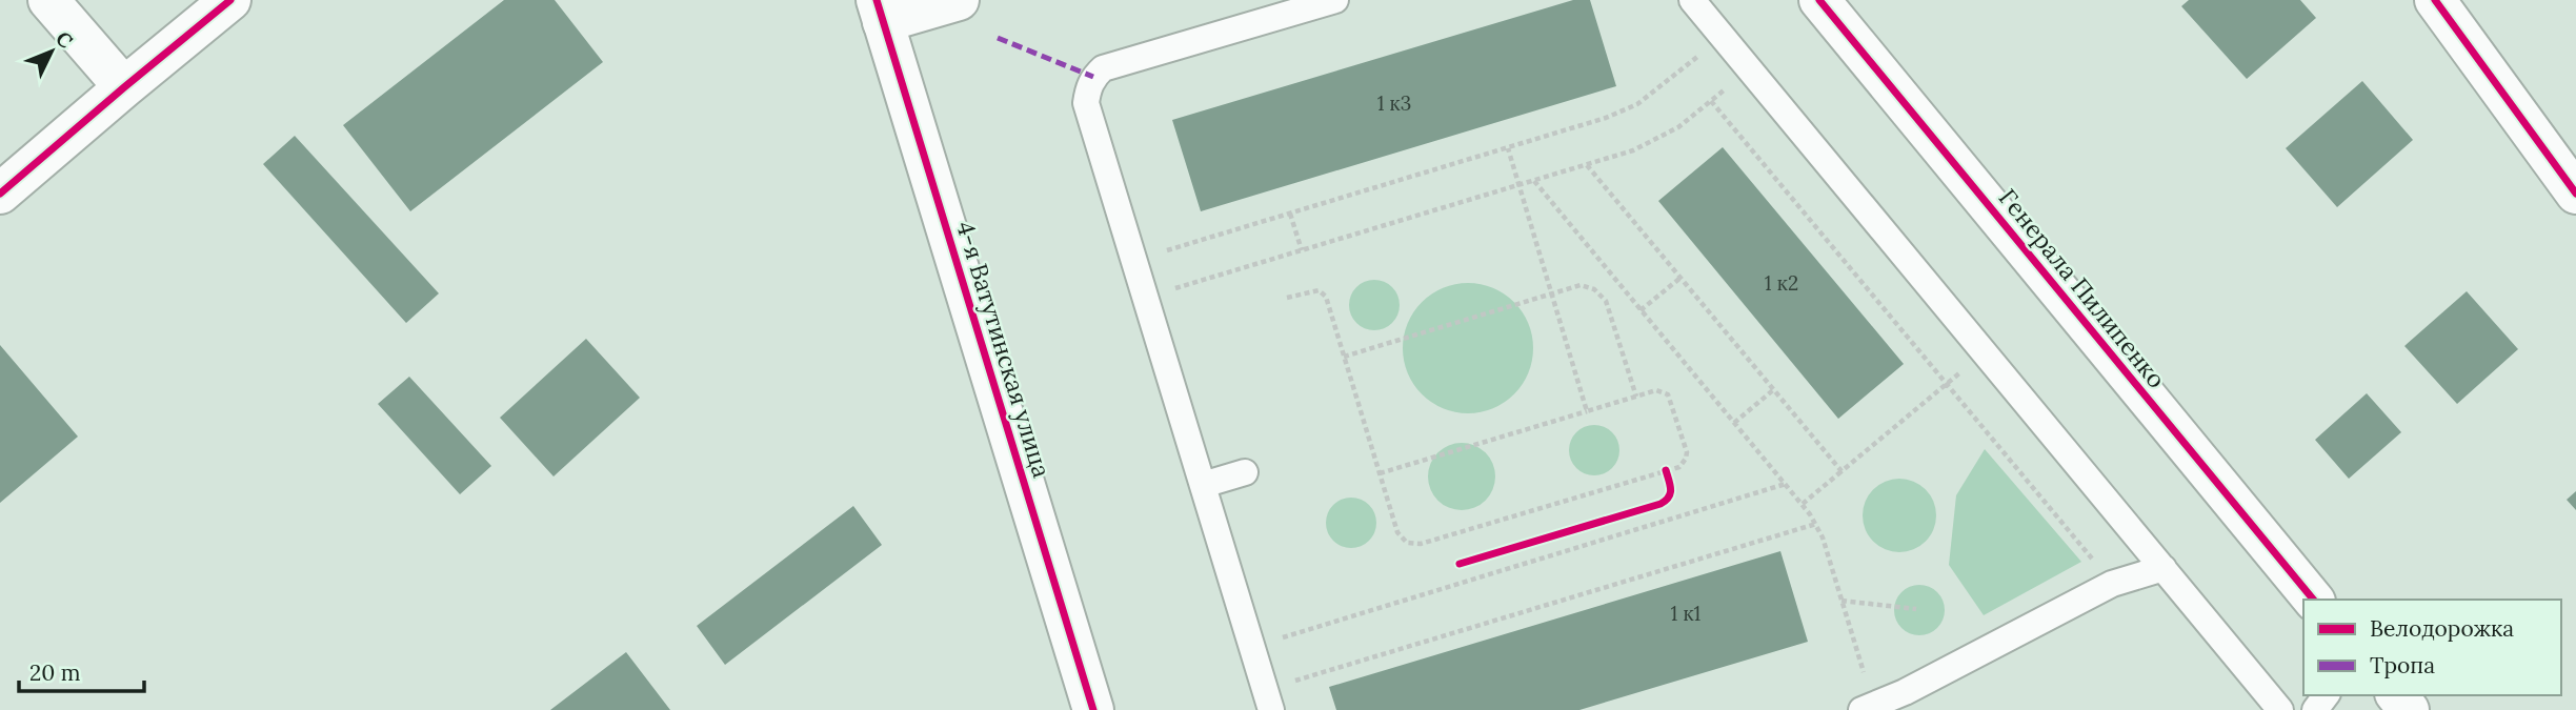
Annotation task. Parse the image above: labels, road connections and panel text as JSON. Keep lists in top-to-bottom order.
{
  "streets": {
    "street": ["Генерала Пилипенко", "4-я Ватутинская улица"]
  },
  "house_numbers": ["1 к3", "1 к2", "1 к1"],
  "legend": ["Велодорожка", "Тропа"],
  "scale_bar": "20 m",
  "north": "top right"
}
